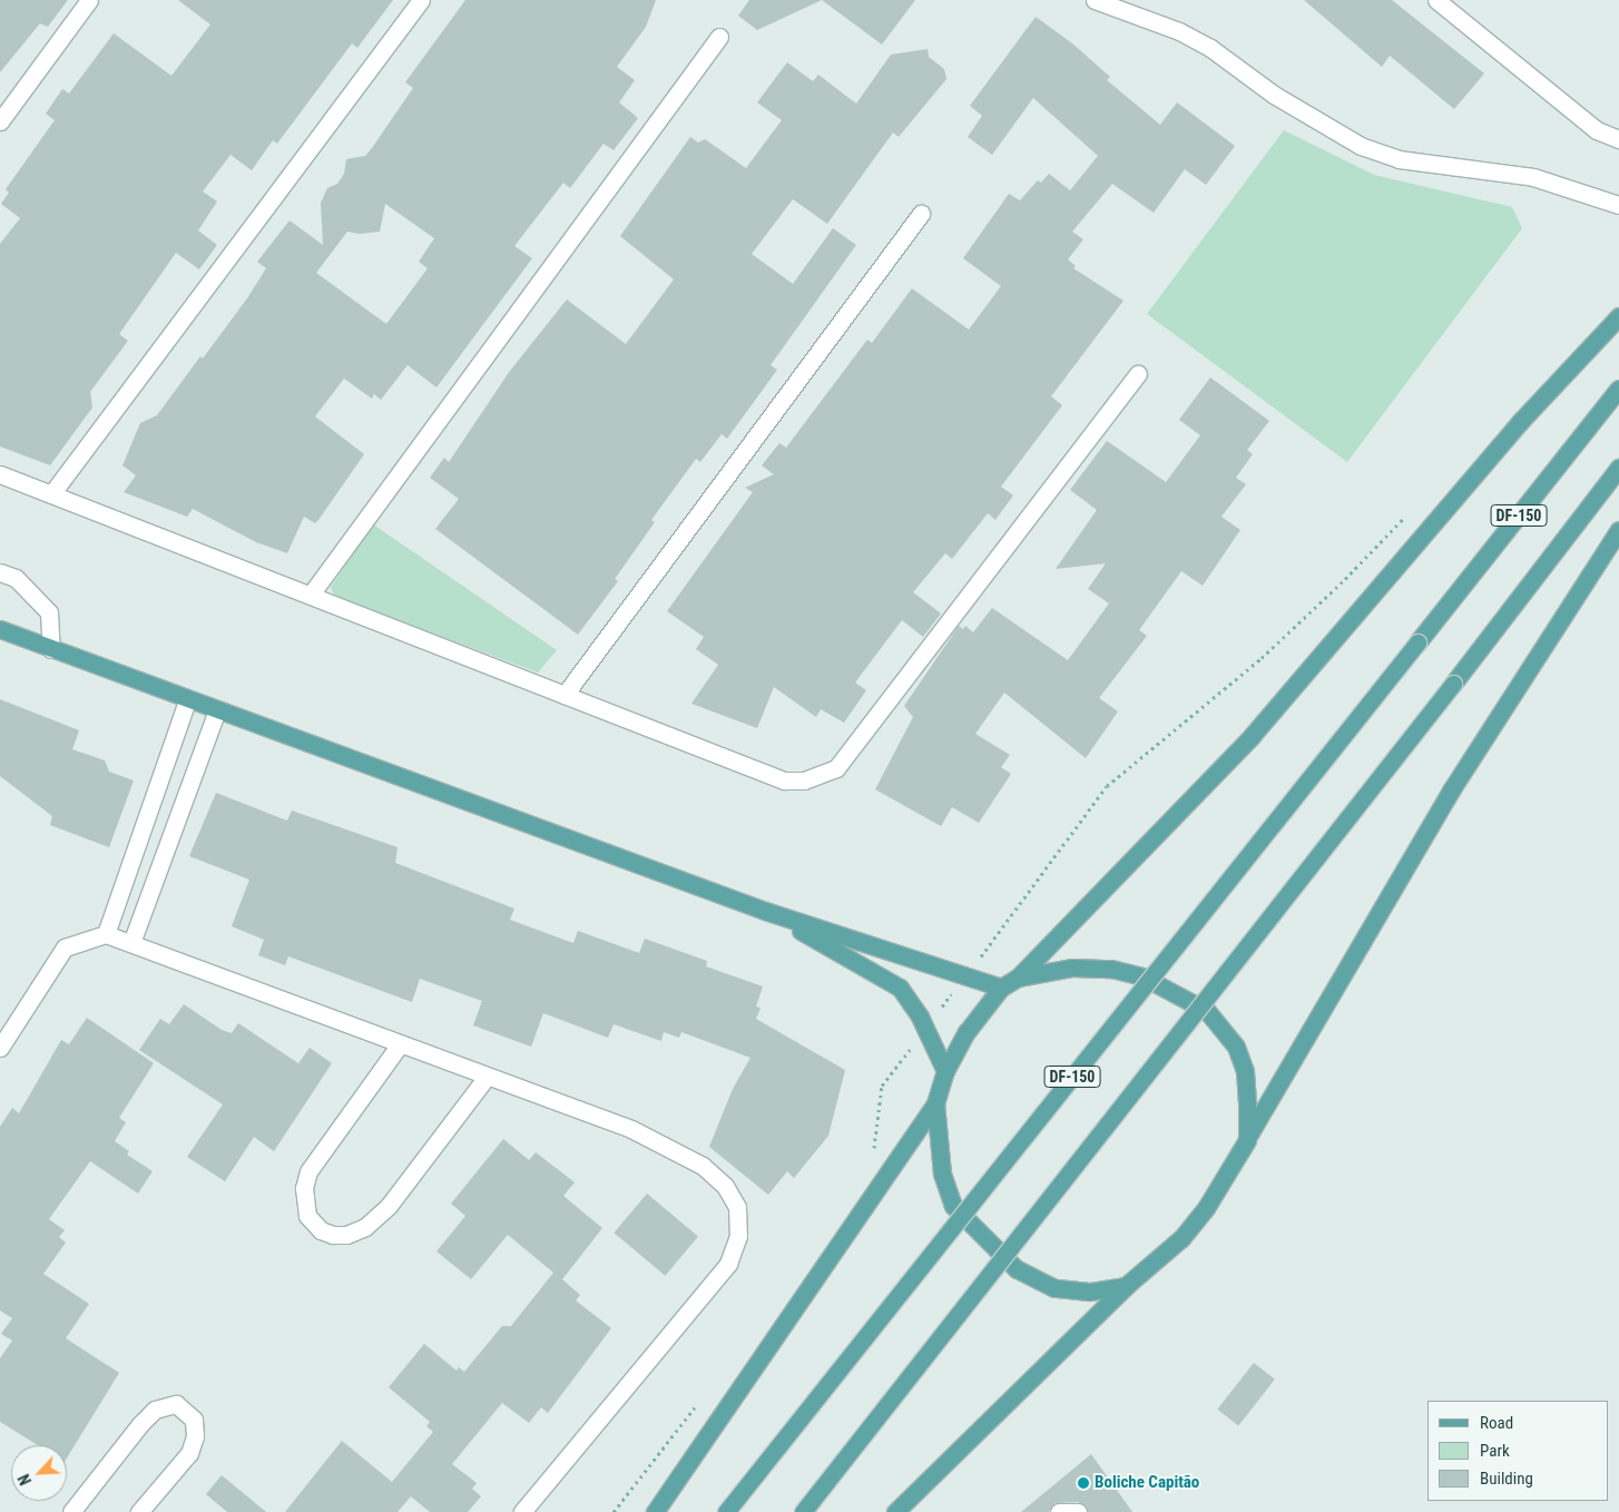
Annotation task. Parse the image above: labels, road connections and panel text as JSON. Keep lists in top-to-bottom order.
{
  "streets": {
    "main road": ["DF-150"]
  },
  "places": ["Boliche Capitão"],
  "legend": ["Road", "Park", "Building"],
  "north": "bottom left"
}
